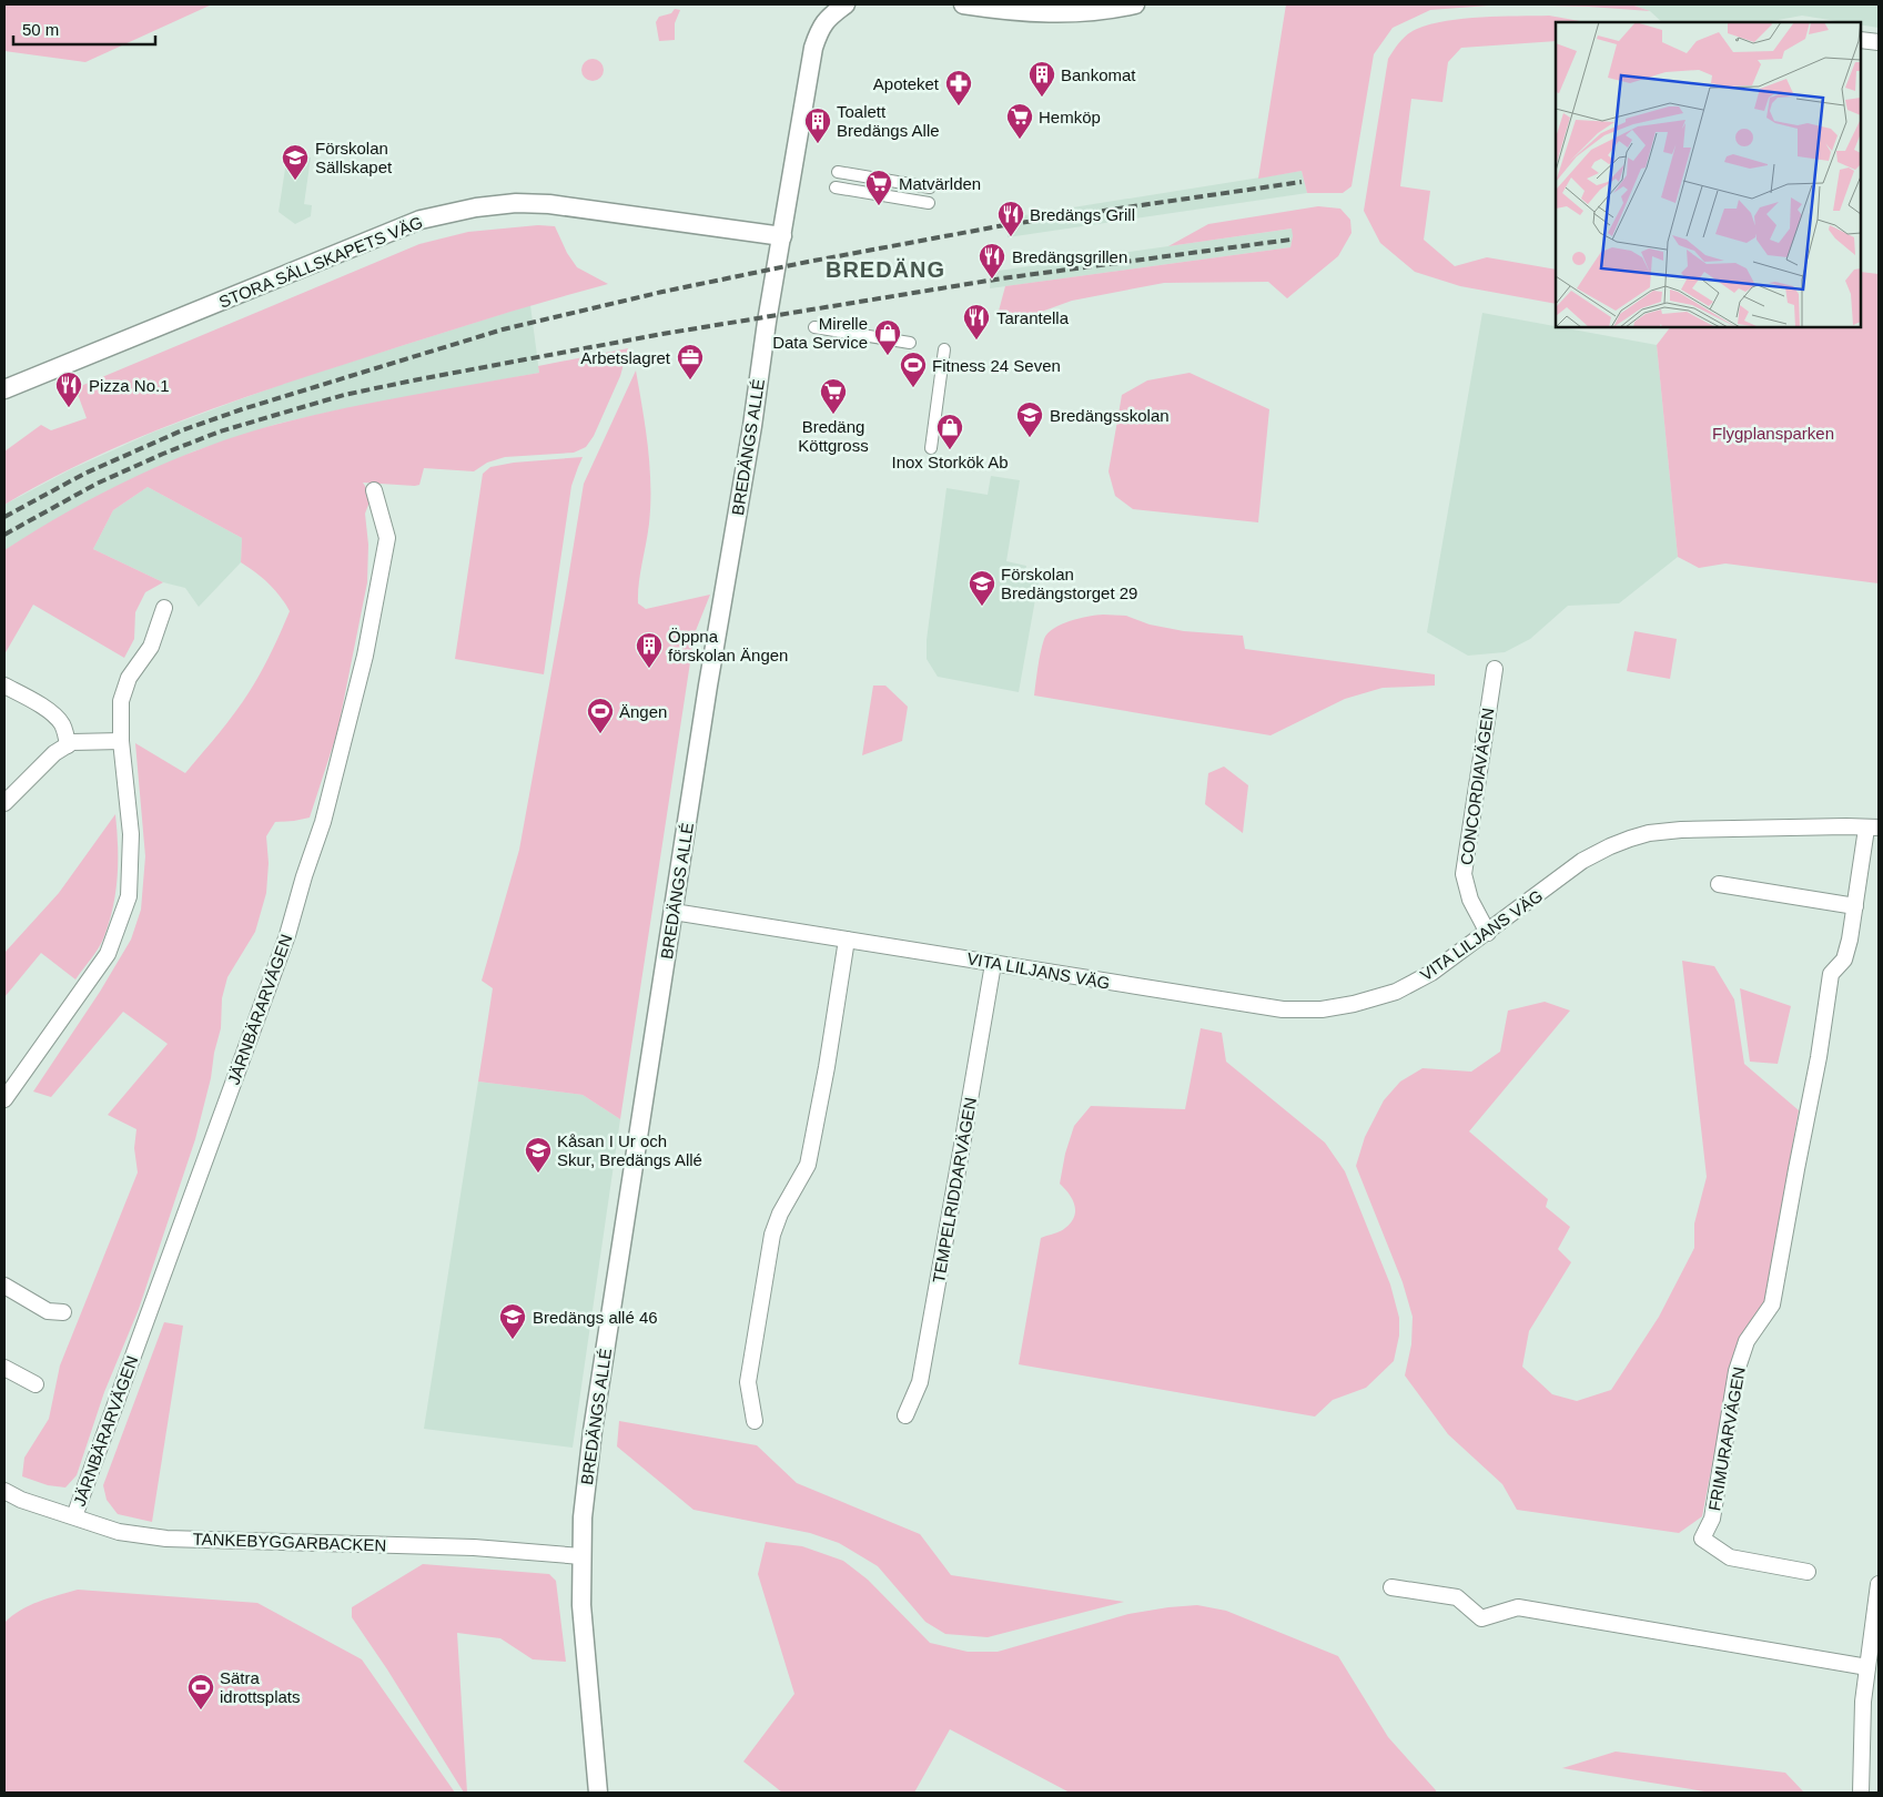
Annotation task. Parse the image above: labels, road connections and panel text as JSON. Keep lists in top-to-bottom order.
{
  "streets": {
    "street": [
      "STORA SÄLLSKAPETS VÄG",
      "BREDÄNGS ALLÉ",
      "CONCORDIAVÄGEN",
      "VITA LILJANS VÄG",
      "JÄRNBÄRARVÄGEN",
      "TEMPELRIDDARVÄGEN",
      "FRIMURARVÄGEN",
      "TANKEBYGGARBACKEN"
    ]
  },
  "crossings": [
    ["STORA SÄLLSKAPETS VÄG", "BREDÄNGS ALLÉ"],
    ["BREDÄNGS ALLÉ", "VITA LILJANS VÄG"],
    ["BREDÄNGS ALLÉ", "TANKEBYGGARBACKEN"],
    ["CONCORDIAVÄGEN", "VITA LILJANS VÄG"],
    ["VITA LILJANS VÄG", "TEMPELRIDDARVÄGEN"],
    ["JÄRNBÄRARVÄGEN", "TANKEBYGGARBACKEN"]
  ],
  "districts": ["BREDÄNG"],
  "parks": ["Flygplansparken"],
  "places": {
    "building": ["Bankomat", "Toalett Bredängs Alle", "Öppna förskolan Ängen"],
    "pharmacy": ["Apoteket"],
    "supermarket": ["Hemköp", "Matvärlden", "Bredäng Köttgross"],
    "school or university": [
      "Förskolan Sällskapet",
      "Bredängsskolan",
      "Förskolan Bredängstorget 29",
      "Kåsan I Ur och Skur, Bredängs Allé",
      "Bredängs allé 46"
    ],
    "restaurant": [
      "Bredängs Grill",
      "Bredängsgrillen",
      "Tarantella",
      "Pizza No.1"
    ],
    "shop": ["Mirelle Data Service", "Inox Storkök Ab"],
    "office": ["Arbetslagret"],
    "sports": ["Fitness 24 Seven", "Ängen", "Sätra idrottsplats"]
  },
  "scale_bar": "50 m"
}
